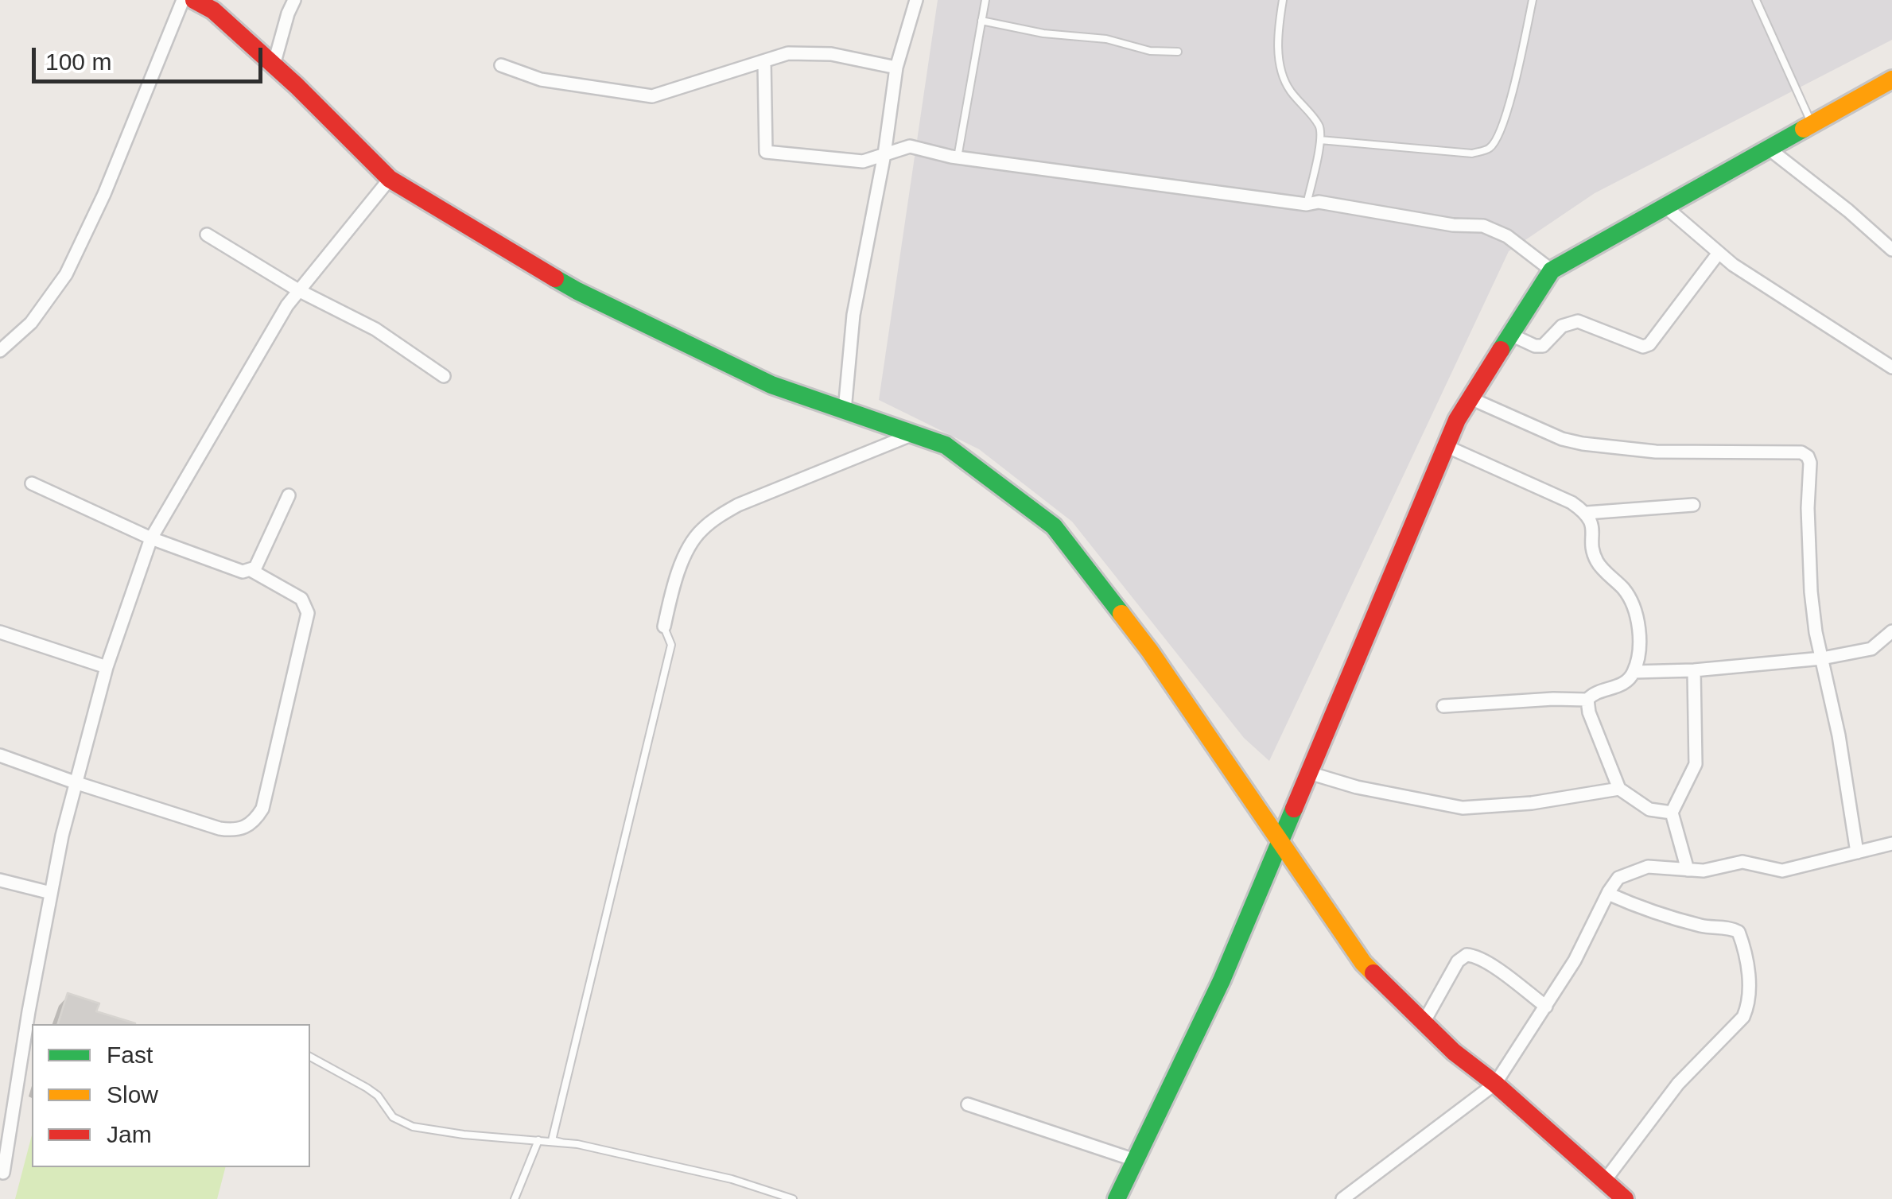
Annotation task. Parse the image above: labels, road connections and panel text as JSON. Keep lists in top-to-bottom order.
{
  "legend": ["Fast", "Slow", "Jam"],
  "scale_bar": "100 m"
}
